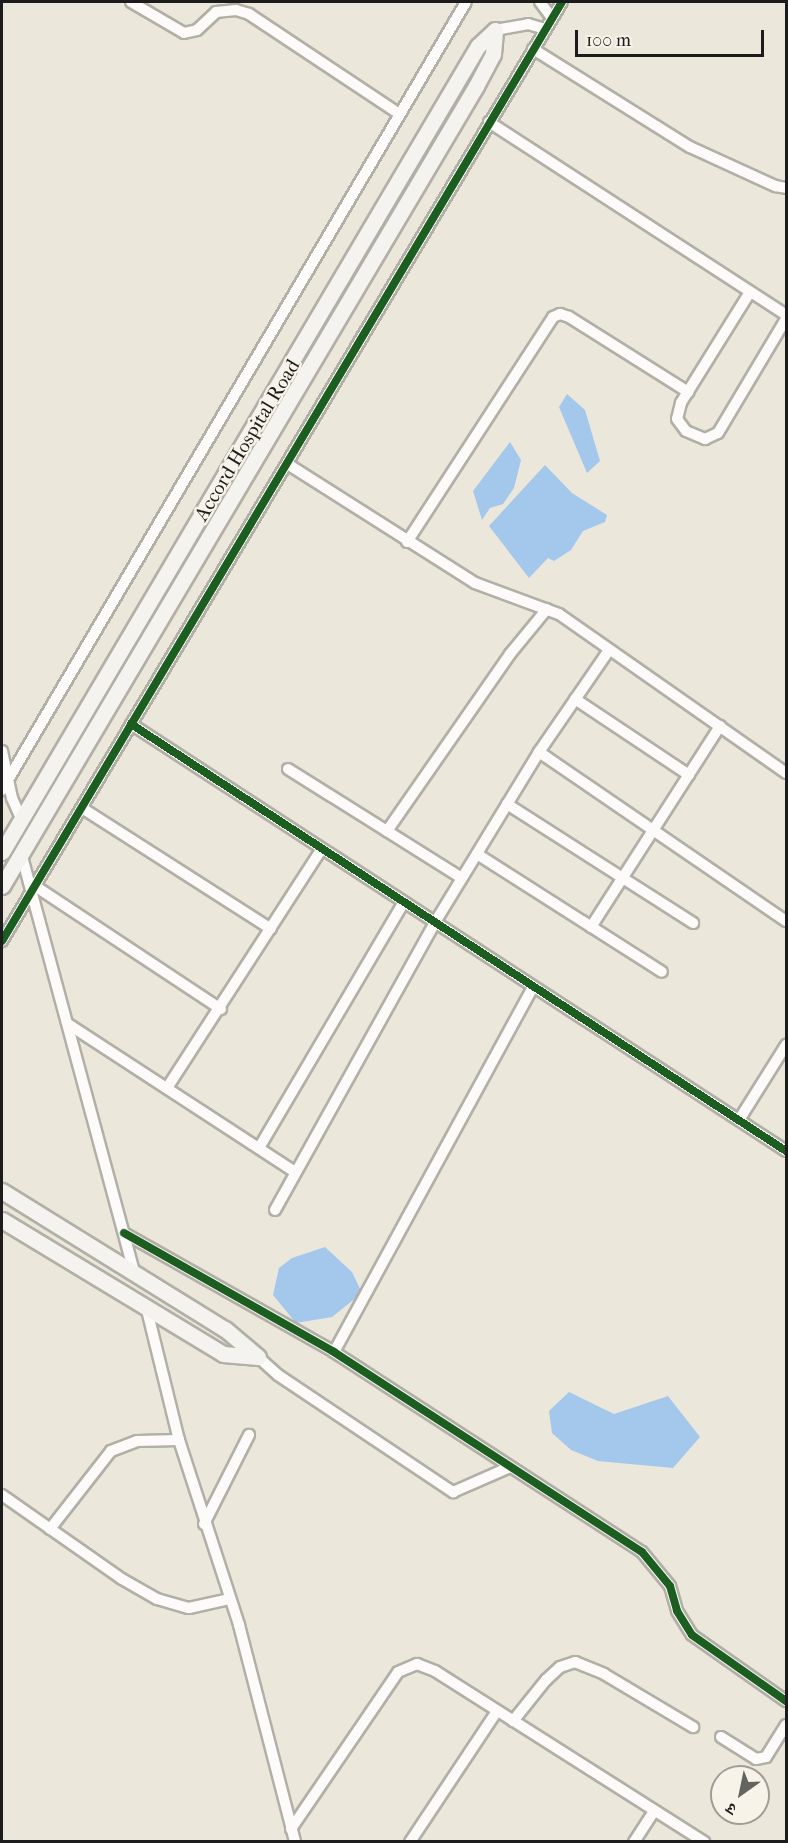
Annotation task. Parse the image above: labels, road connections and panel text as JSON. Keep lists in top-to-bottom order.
{
  "streets": {
    "street": ["Accord Hospital Road"]
  },
  "scale_bar": "100 m",
  "north": "bottom left"
}
